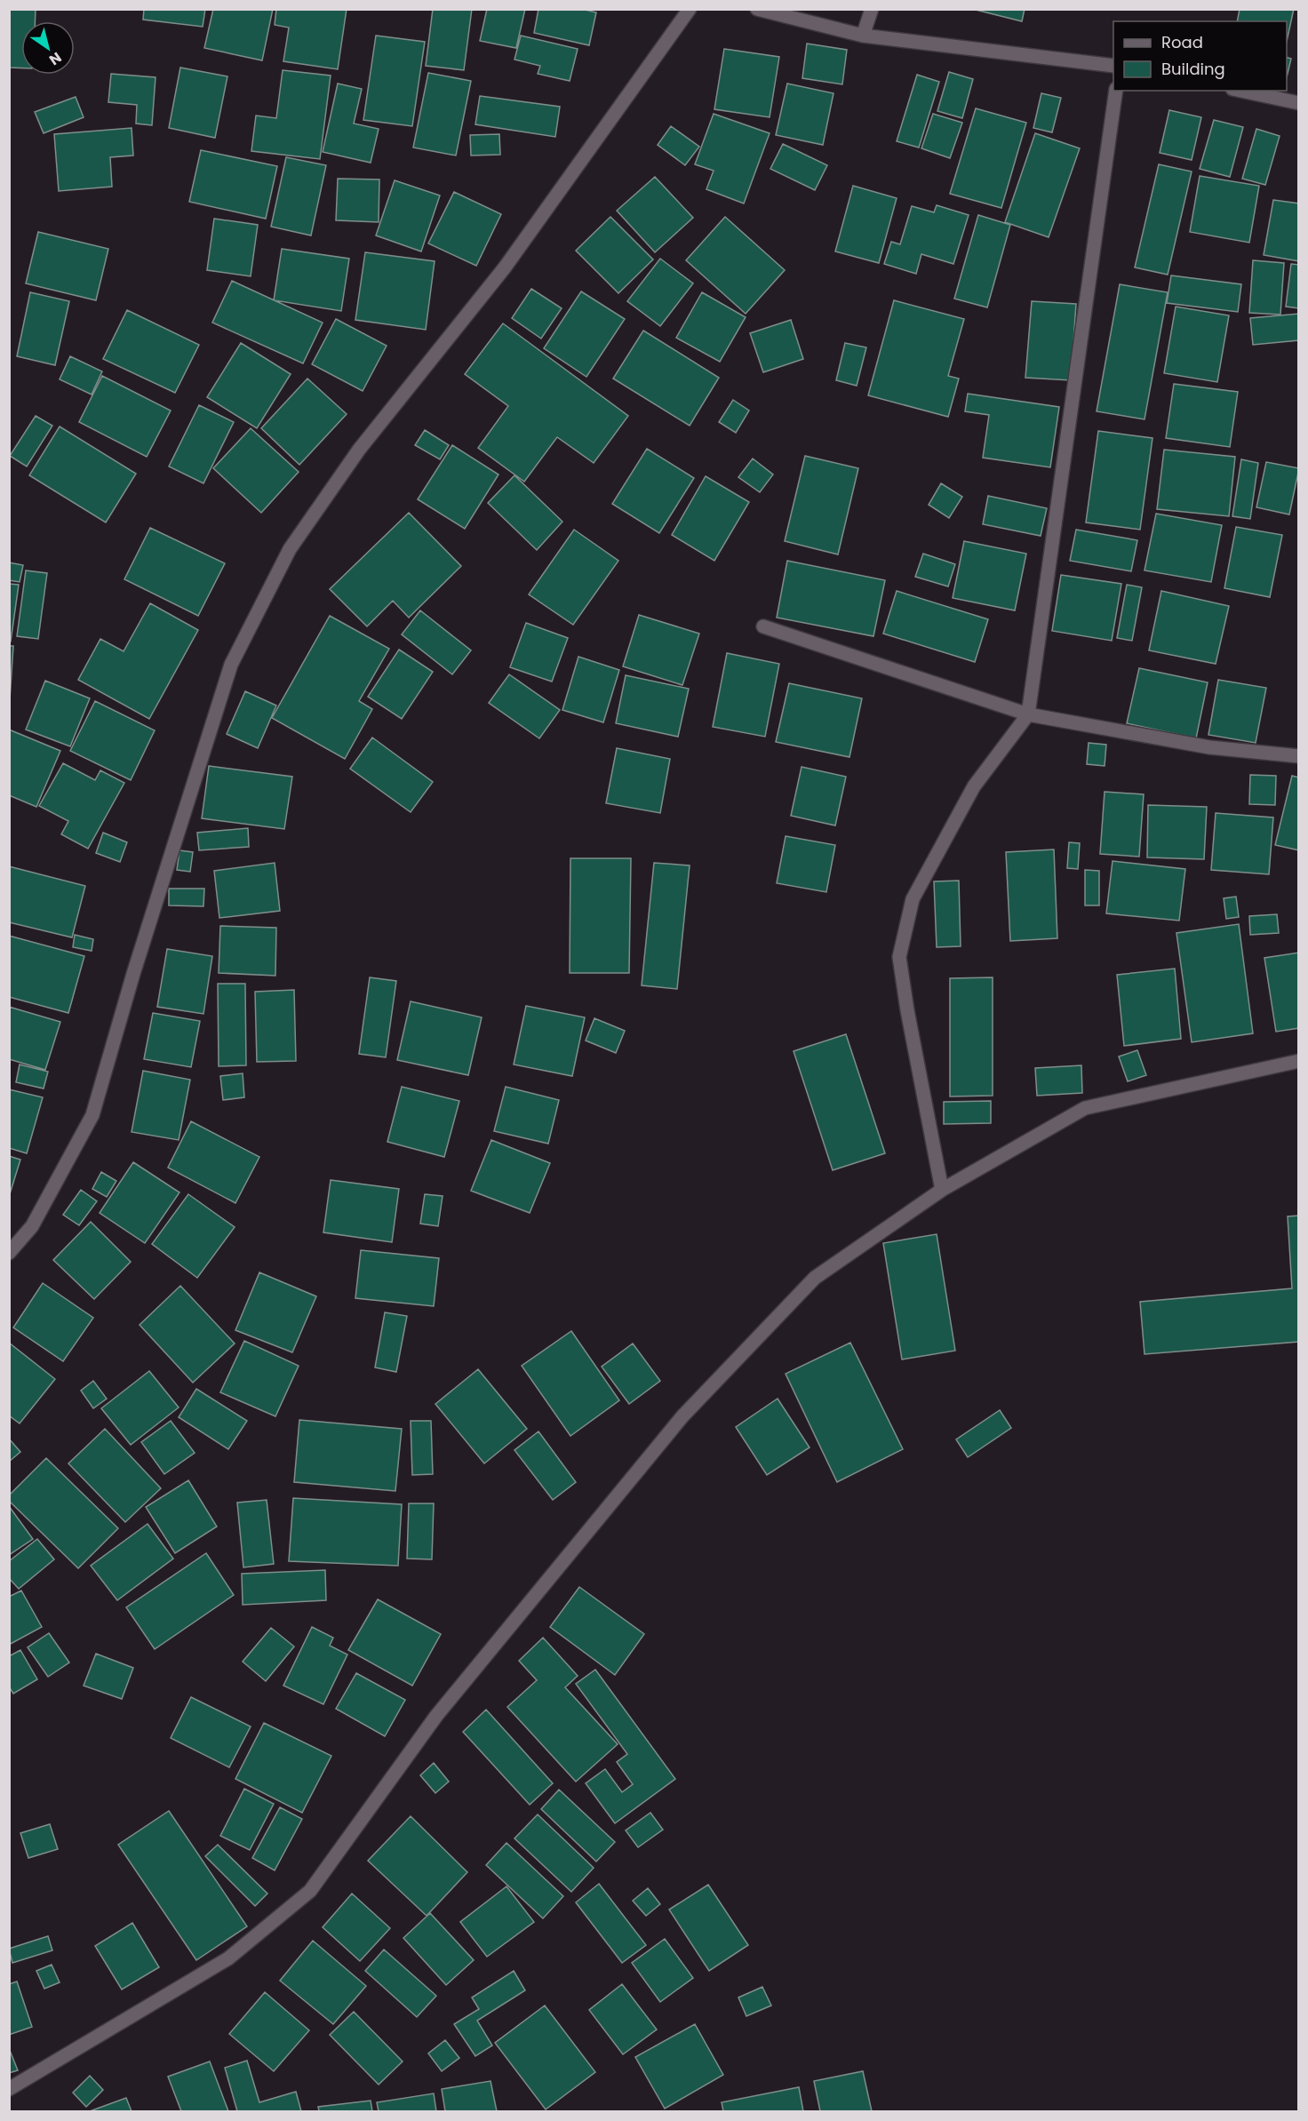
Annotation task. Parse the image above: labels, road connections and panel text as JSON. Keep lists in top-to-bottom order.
{
  "legend": ["Road", "Building"],
  "north": "bottom right"
}
